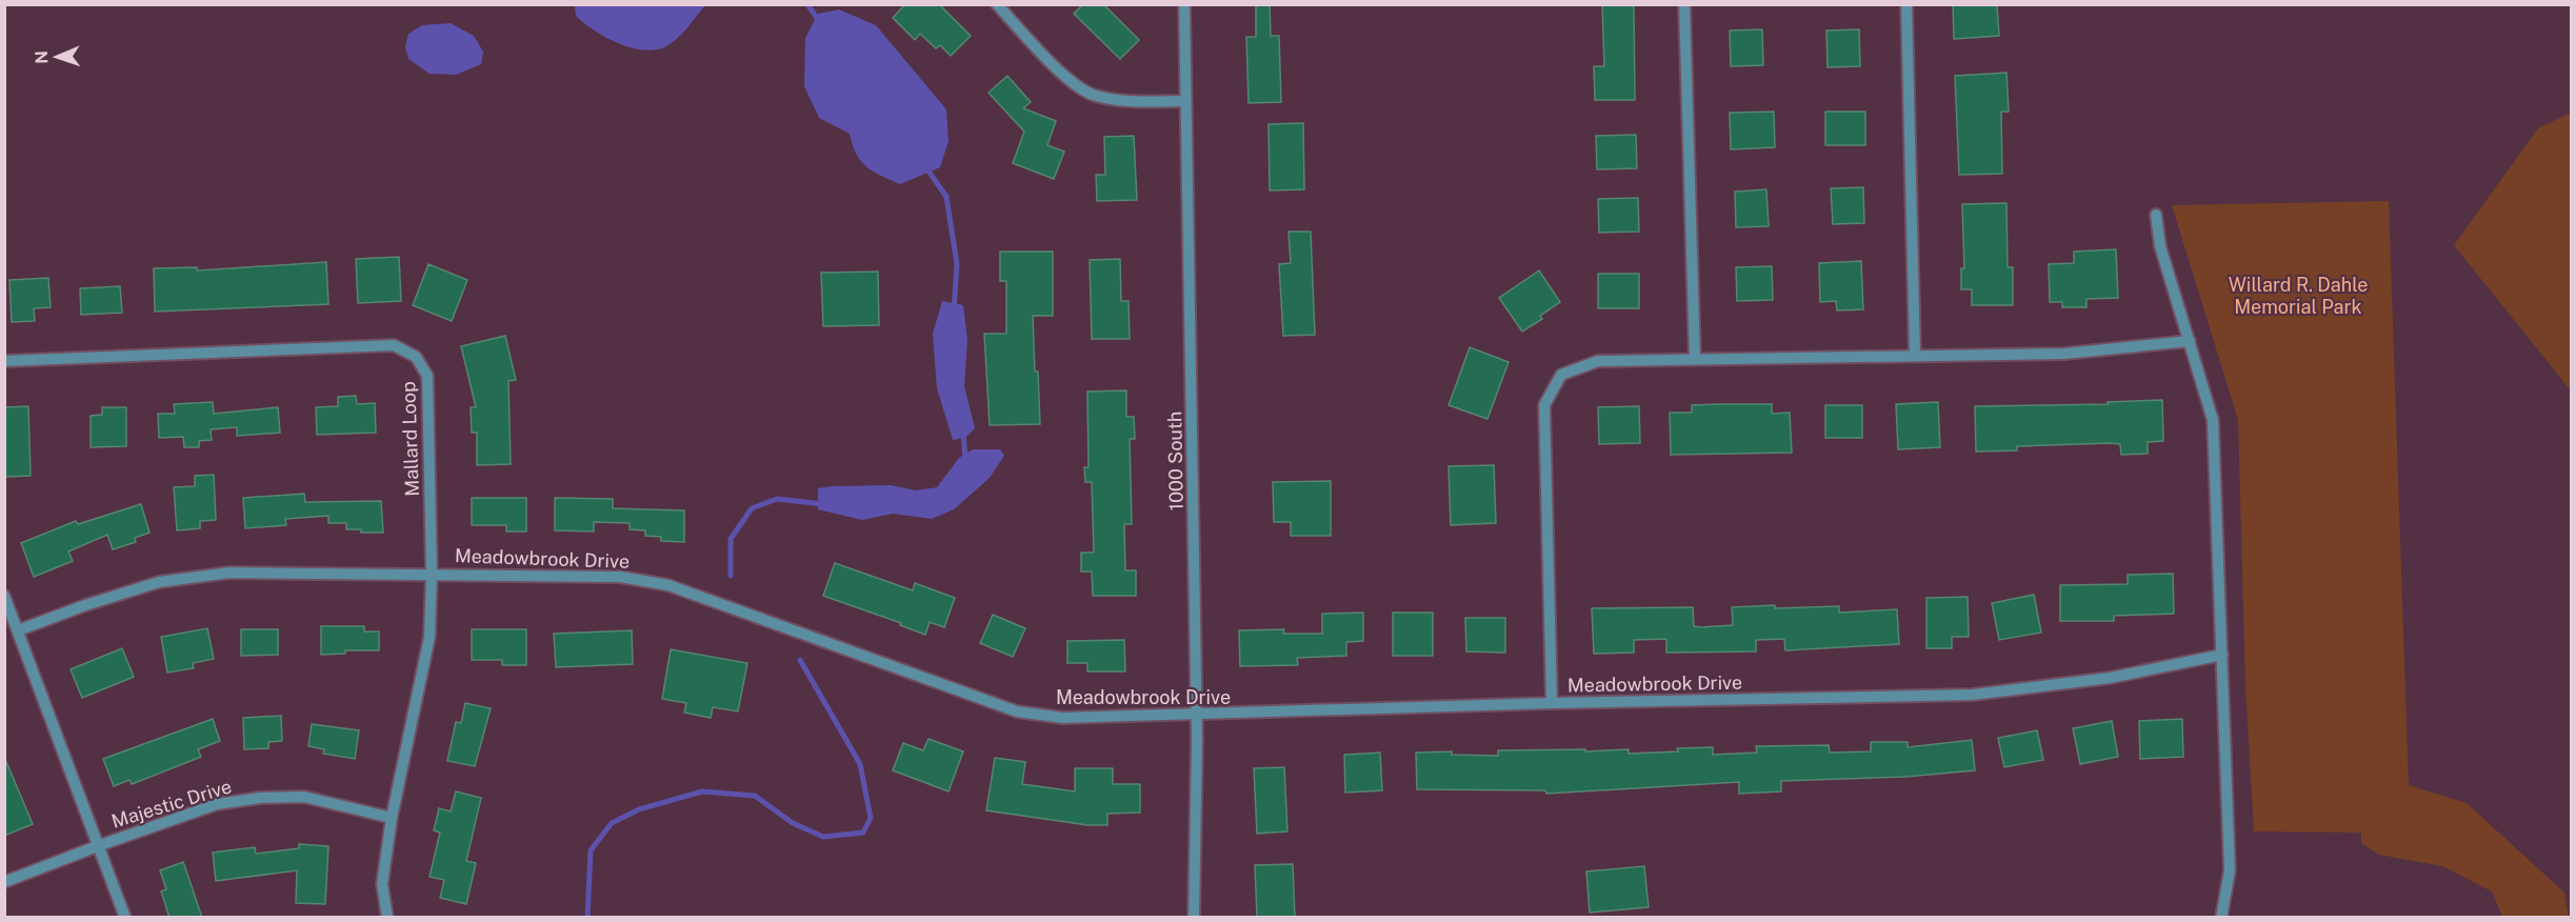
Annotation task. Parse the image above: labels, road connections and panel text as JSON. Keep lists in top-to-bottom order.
{
  "streets": {
    "street": [
      "Mallard Loop",
      "1000 South",
      "Meadowbrook Drive",
      "Majestic Drive"
    ]
  },
  "crossings": [
    ["Mallard Loop", "Meadowbrook Drive"],
    ["Mallard Loop", "Majestic Drive"],
    ["1000 South", "Meadowbrook Drive"]
  ],
  "parks": ["Willard R. Dahle Memorial Park"],
  "north": "left"
}
